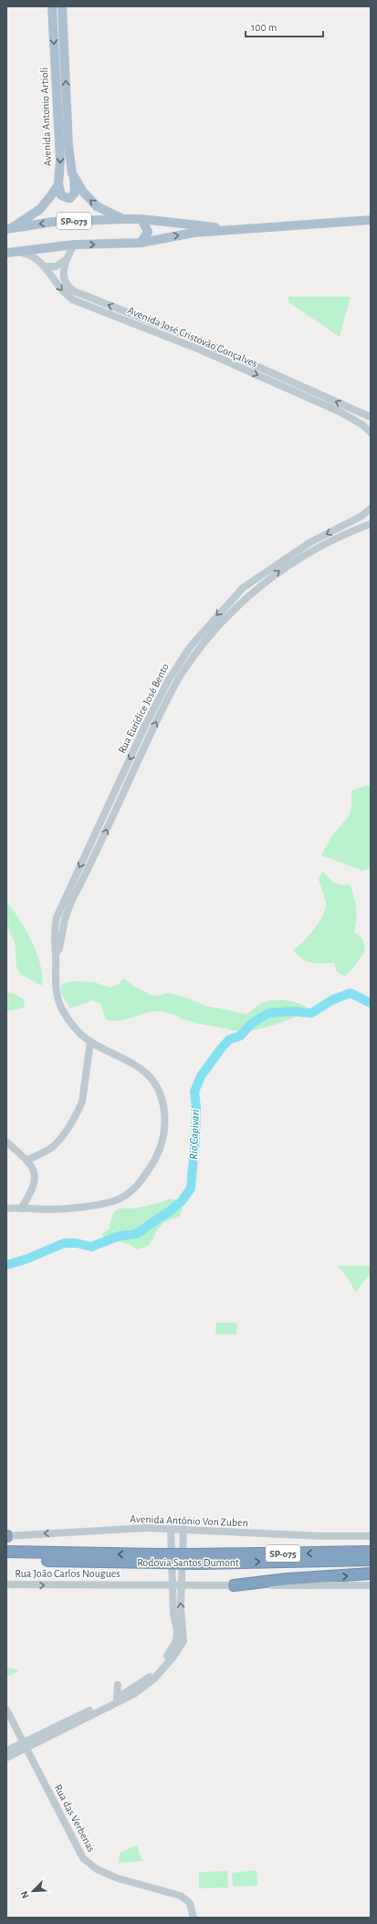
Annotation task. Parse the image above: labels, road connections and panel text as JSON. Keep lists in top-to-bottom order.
{
  "streets": {
    "highway": ["SP-075", "Rodovia Santos Dumont"],
    "main road": ["Avenida Antonio Artioli", "SP-073"],
    "street": [
      "Avenida José Cristóvão Gonçalves",
      "Rua Eurídice José Bento",
      "Avenida Antônio Von Zuben",
      "Rua João Carlos Nougues",
      "Rua das Verbenas"
    ]
  },
  "crossings": [
    ["Avenida Antonio Artioli", "SP-073"],
    ["SP-073", "Avenida José Cristóvão Gonçalves"]
  ],
  "one_way": ["Avenida Antônio Von Zuben", "Rua João Carlos Nougues"],
  "water": ["Rio Capivari"],
  "scale_bar": "100 m",
  "north": "bottom left"
}
